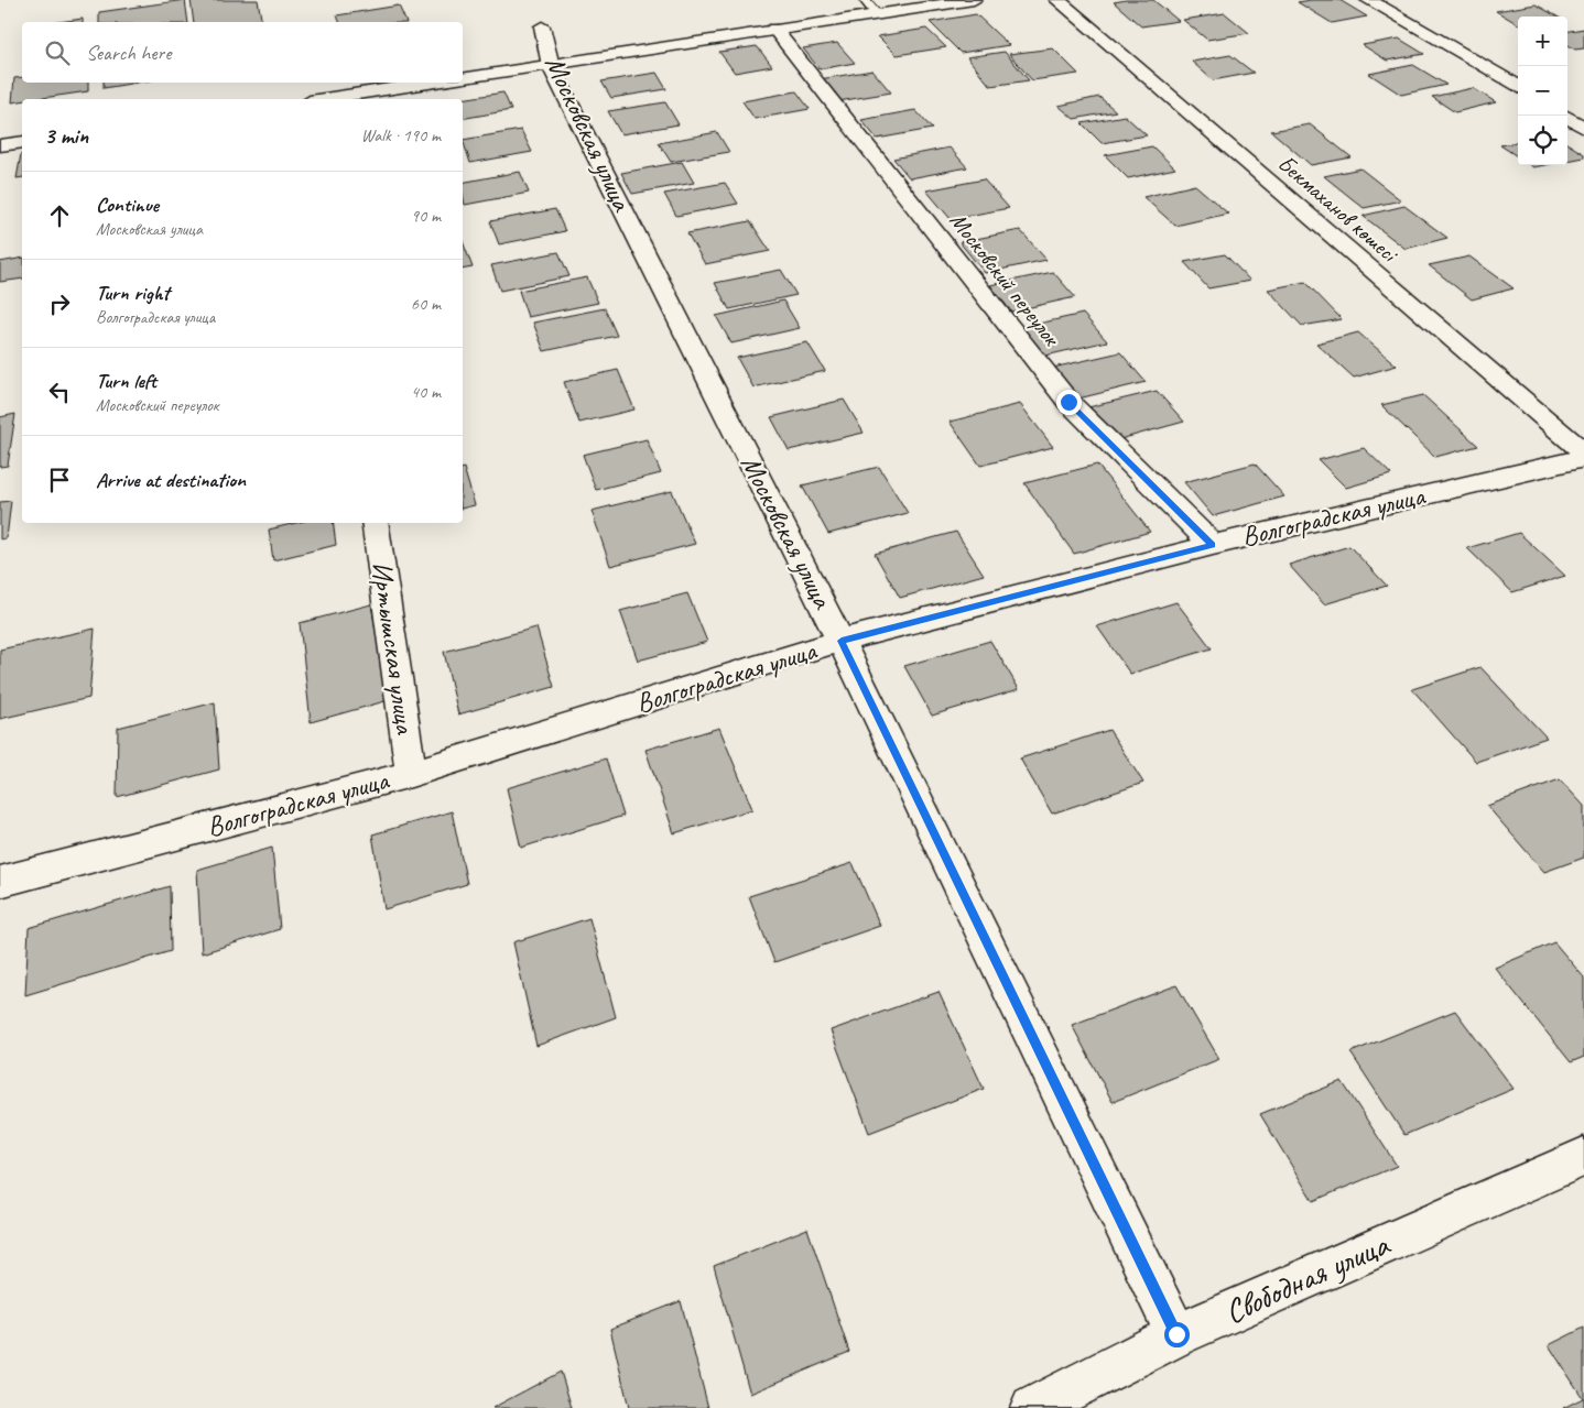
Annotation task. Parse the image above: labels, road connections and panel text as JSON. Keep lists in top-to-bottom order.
{
  "streets": {
    "street": [
      "Московская улица",
      "Бекмаханов көшесі",
      "Московский переулок",
      "Волгоградская улица",
      "Иртышская улица",
      "Свободная улица"
    ]
  },
  "crossings": [
    ["Московская улица", "Волгоградская улица"],
    ["Московская улица", "Свободная улица"],
    ["Московский переулок", "Волгоградская улица"],
    ["Волгоградская улица", "Иртышская улица"]
  ],
  "page": {
    "map_buttons": ["+", "−"],
    "search": "Search here",
    "heading": ["3 min", "Walk · 190 m"],
    "list": [
      ["Continue", "Московская улица", "90 m"],
      ["Turn right", "Волгоградская улица", "60 m"],
      ["Turn left", "Московский переулок", "40 m"],
      "Arrive at destination"
    ]
  }
}
